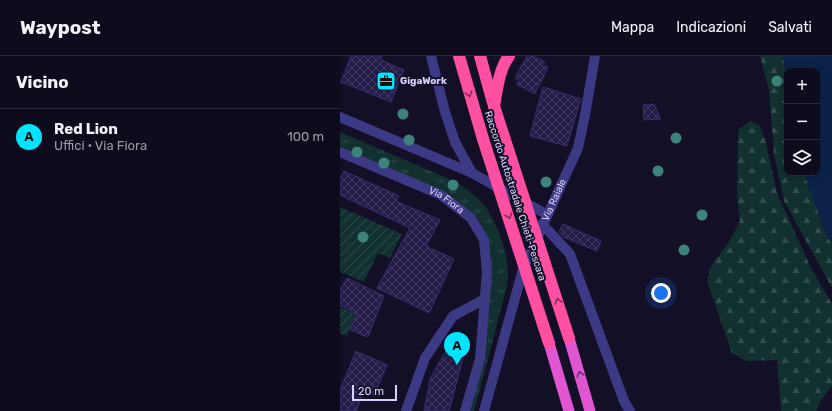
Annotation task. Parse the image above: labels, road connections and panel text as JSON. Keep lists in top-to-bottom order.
{
  "streets": {
    "highway": ["Raccordo Autostradale Chieti-Pescara"],
    "street": ["Via Raiale", "Via Fiora"]
  },
  "places": {
    "office": ["GigaWork"]
  },
  "scale_bar": "20 m",
  "page": {
    "header": "Waypost",
    "nav": ["Mappa", "Indicazioni", "Salvati"],
    "heading": "Vicino",
    "map_buttons": ["+", "−"],
    "list": [
      {
        "mark": "A",
        "name": "Red Lion",
        "note": "Uffici · Via Fiora",
        "value": "100 m"
      }
    ],
    "pins": "A",
    "scale": "20 m"
  }
}
